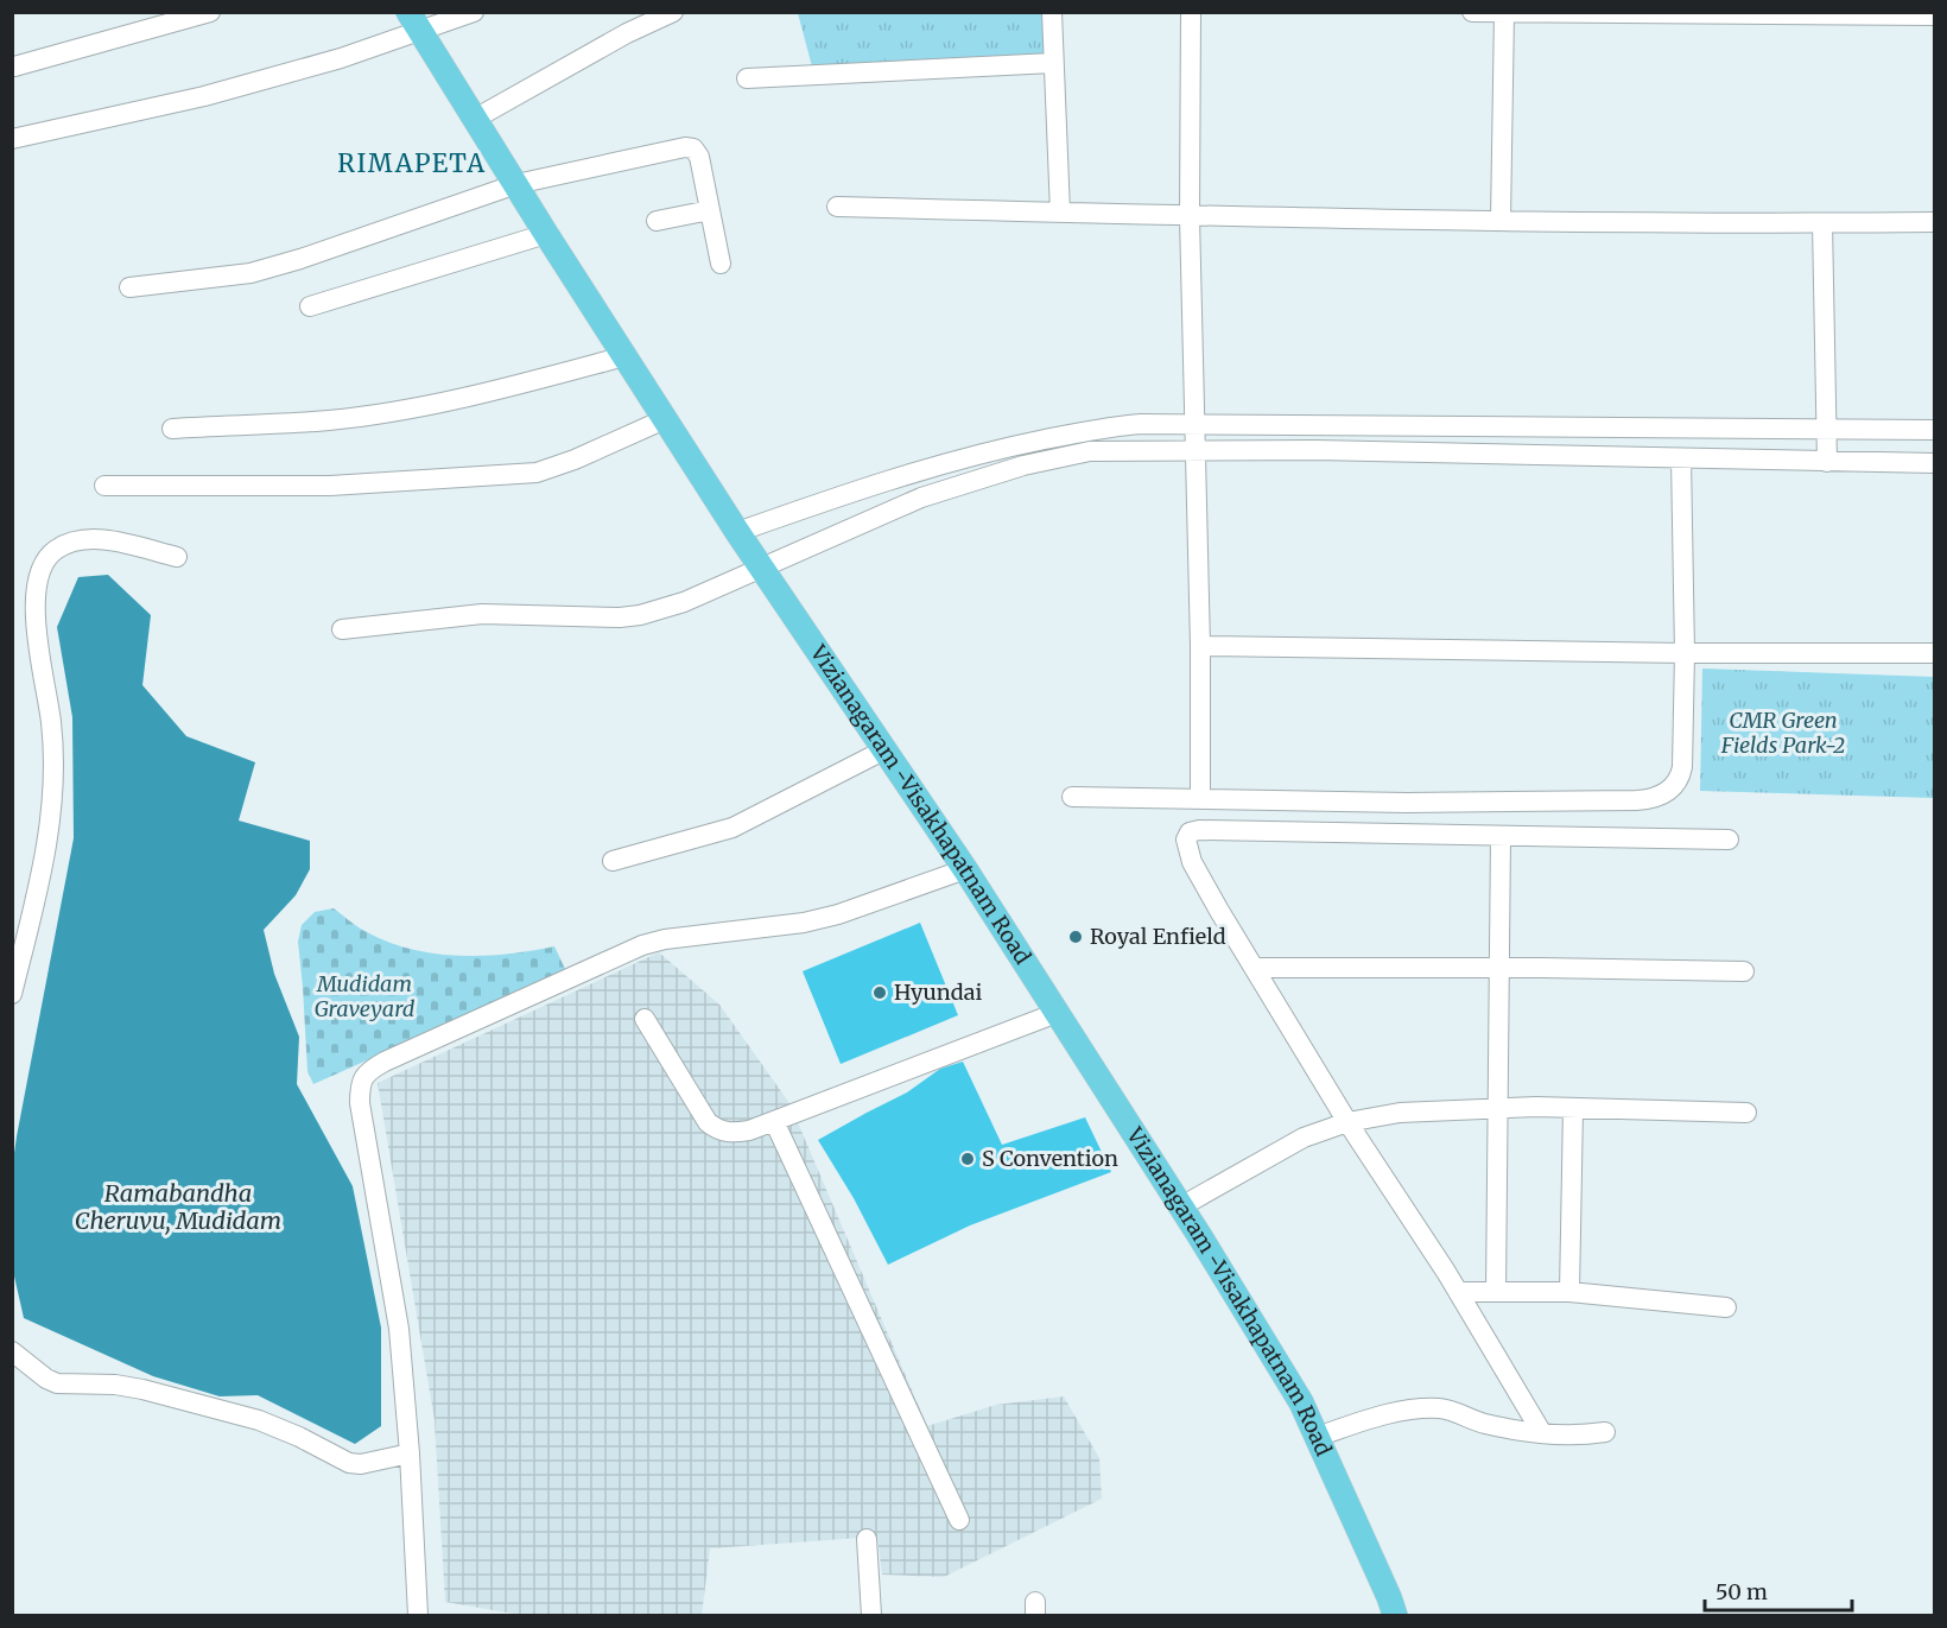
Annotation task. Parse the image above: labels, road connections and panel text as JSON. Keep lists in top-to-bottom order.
{
  "streets": {
    "main road": ["Vizianagaram -Visakhapatnam Road"]
  },
  "districts": ["RIMAPETA"],
  "water": ["Ramabandha Cheruvu, Mudidam"],
  "parks": ["CMR Green Fields Park-2", "Mudidam Graveyard"],
  "places": ["Royal Enfield", "Hyundai", "S Convention"],
  "scale_bar": "50 m"
}
